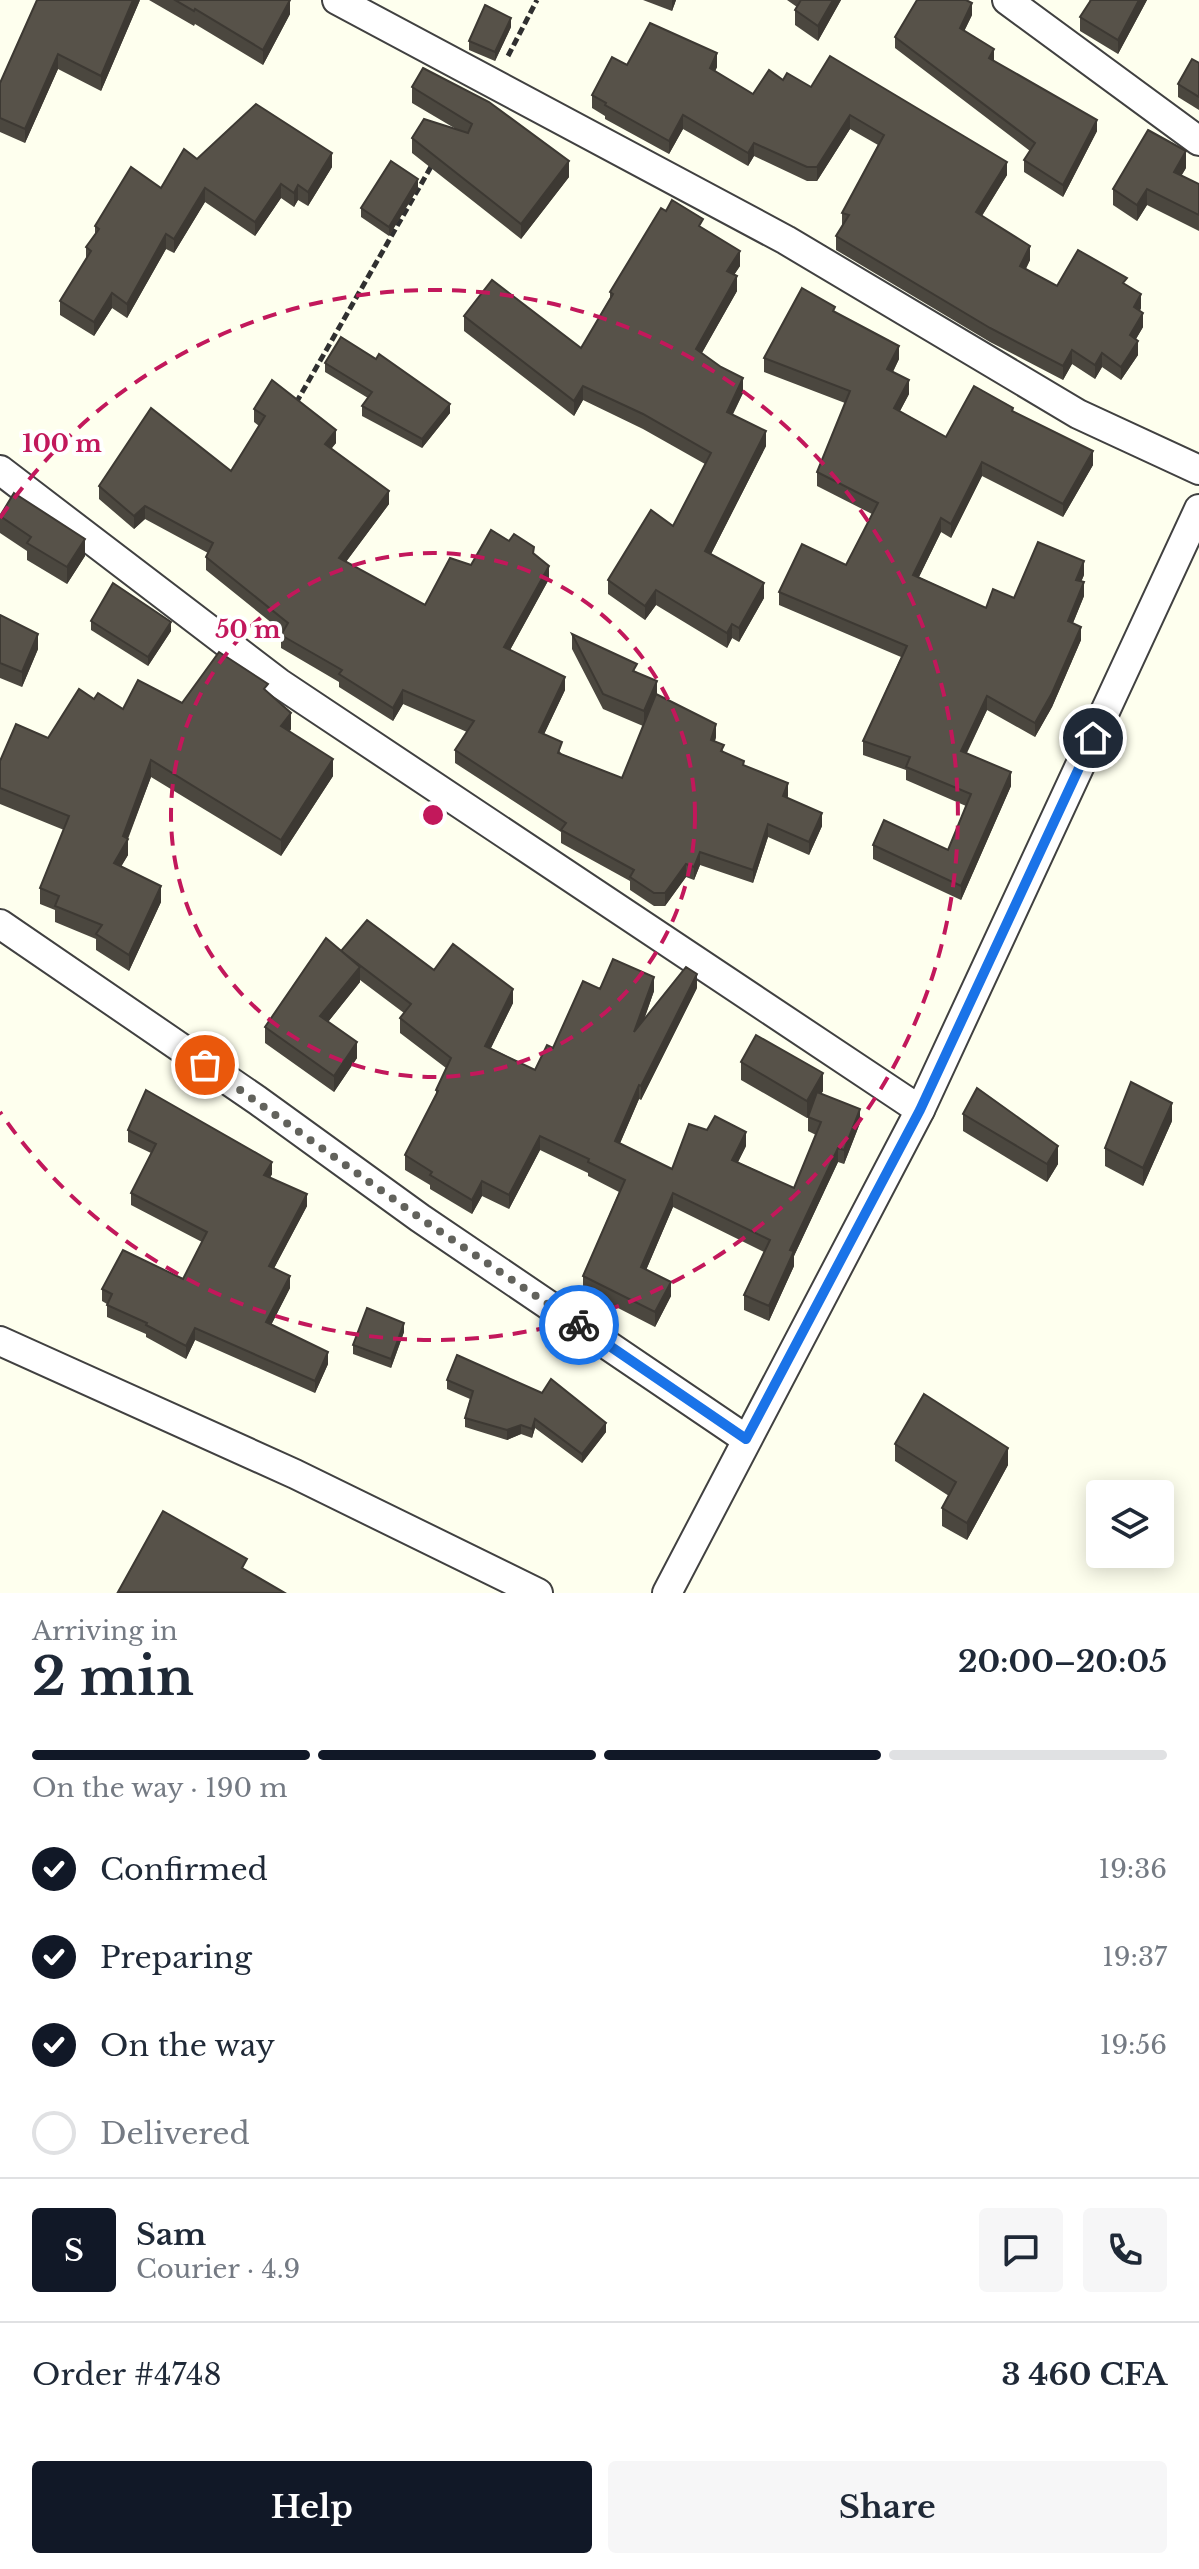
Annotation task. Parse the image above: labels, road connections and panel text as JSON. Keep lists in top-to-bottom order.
{
  "page": {
    "heading": ["2 min", "Arriving in", "20:00–20:05"],
    "panel": [
      "Sam",
      "Courier · 4.9",
      "Order #4748",
      "3 460 CFA"
    ],
    "bar": "On the way · 190 m",
    "list": [
      ["Confirmed", "19:36"],
      ["Preparing", "19:37"],
      ["On the way", "19:56"],
      "Delivered"
    ],
    "round": "S",
    "buttons": ["Help", "Share"]
  },
  "rings": ["100 m", "50 m"]
}
